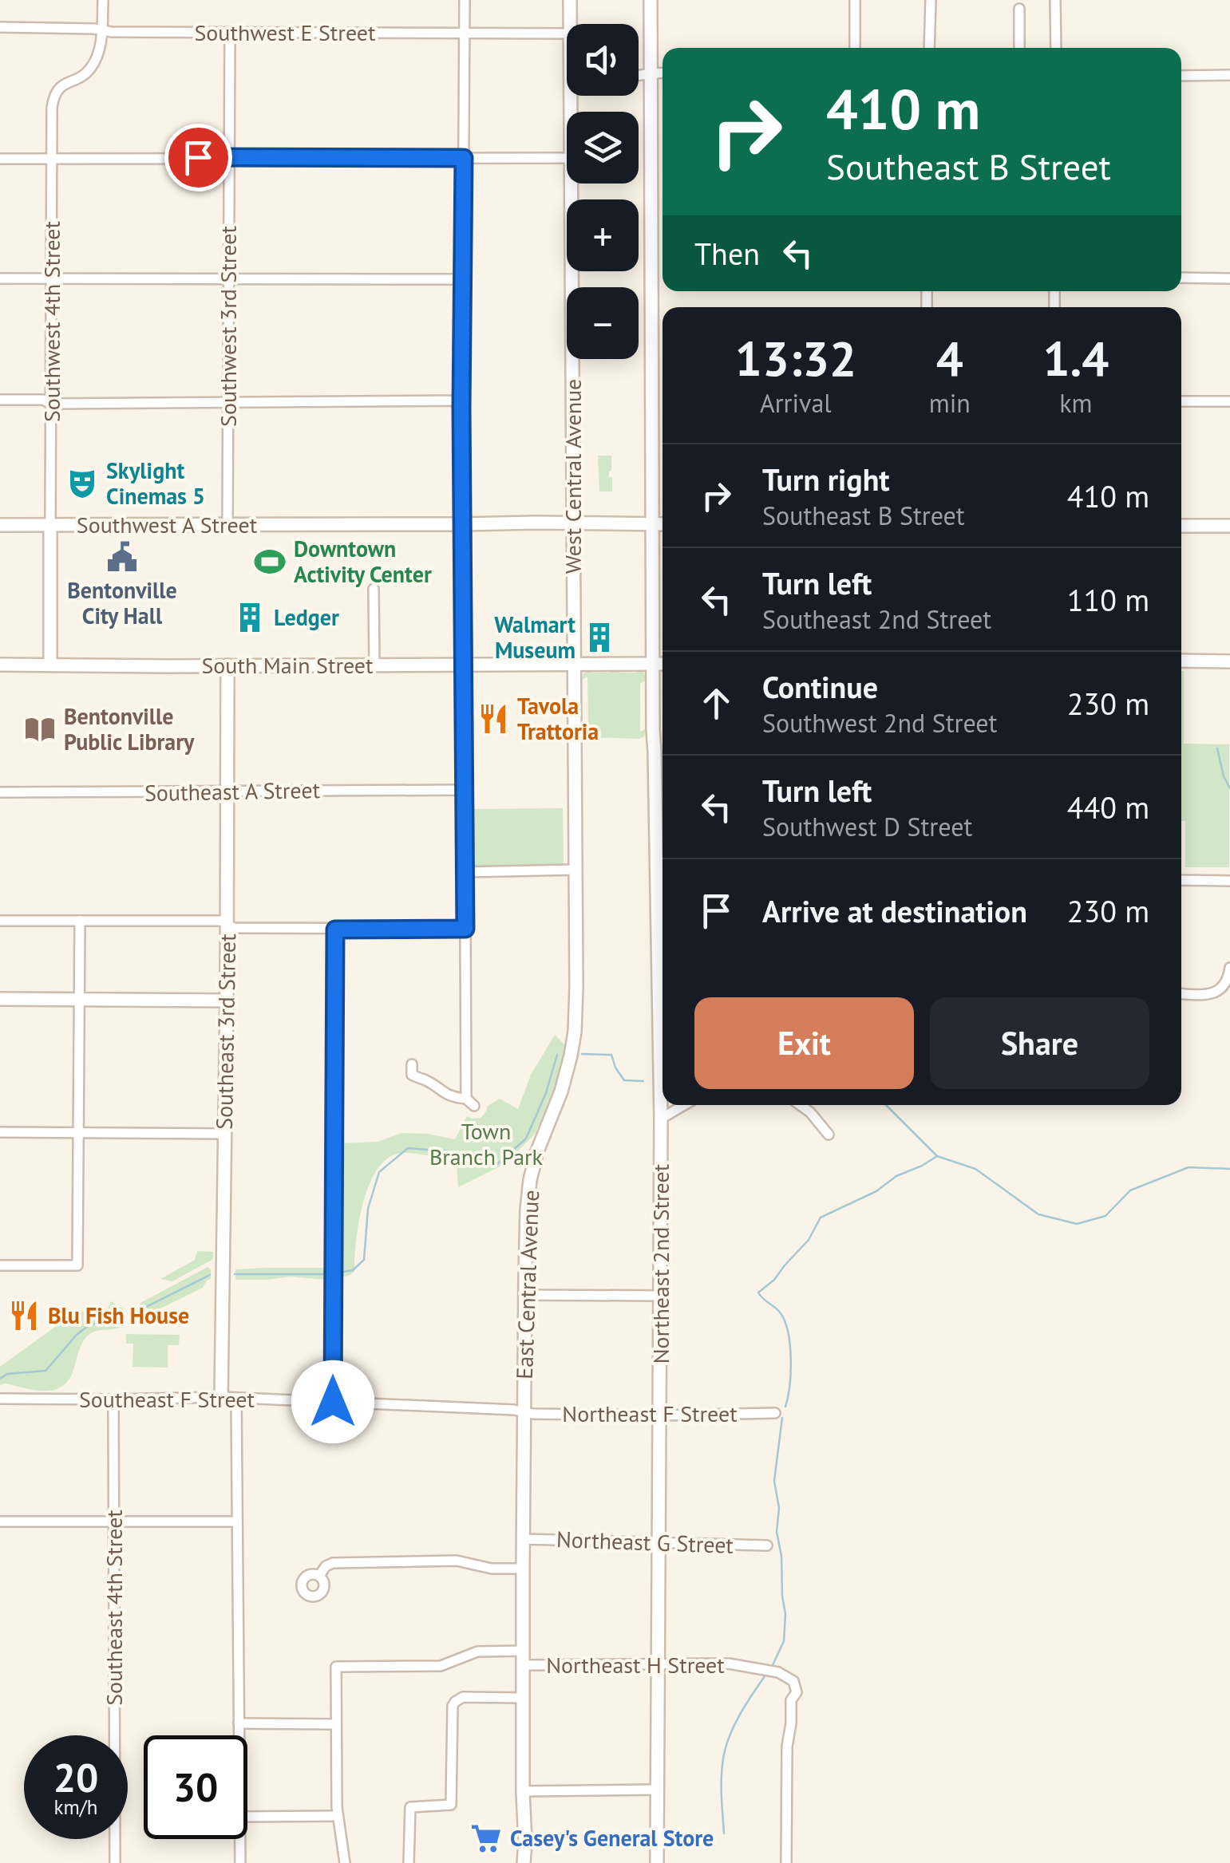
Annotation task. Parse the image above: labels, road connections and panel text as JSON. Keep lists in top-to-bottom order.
{
  "streets": {
    "street": [
      "Southwest E Street",
      "Southwest 4th Street",
      "Southwest 3rd Street",
      "West Central Avenue",
      "Southwest A Street",
      "South Main Street",
      "Southeast A Street",
      "Southeast 3rd Street",
      "Northeast 2nd Street",
      "East Central Avenue",
      "Southeast F Street",
      "Northeast F Street",
      "Northeast G Street",
      "Southeast 4th Street",
      "Northeast H Street"
    ]
  },
  "crossings": [
    ["Southwest E Street", "Southwest 4th Street"],
    ["Southwest E Street", "Southwest 3rd Street"],
    ["Southwest 4th Street", "Southwest A Street"],
    ["Southwest 4th Street", "South Main Street"],
    ["Southwest 3rd Street", "Southwest A Street"],
    ["West Central Avenue", "Southwest A Street"],
    ["West Central Avenue", "South Main Street"],
    ["West Central Avenue", "East Central Avenue"],
    ["Southwest A Street", "Northeast 2nd Street"],
    ["South Main Street", "Southeast 3rd Street"],
    ["South Main Street", "Northeast 2nd Street"],
    ["South Main Street", "East Central Avenue"],
    ["Southeast A Street", "Southeast 3rd Street"],
    ["Southeast 3rd Street", "Southeast F Street"],
    ["Northeast 2nd Street", "Northeast F Street"],
    ["Northeast 2nd Street", "Northeast G Street"],
    ["Northeast 2nd Street", "Northeast H Street"],
    ["East Central Avenue", "Southeast F Street"],
    ["East Central Avenue", "Northeast F Street"],
    ["East Central Avenue", "Northeast G Street"],
    ["East Central Avenue", "Northeast H Street"],
    ["Southeast F Street", "Northeast F Street"],
    ["Southeast F Street", "Southeast 4th Street"]
  ],
  "parks": ["Town Branch Park"],
  "places": {
    "theatre": ["Skylight Cinemas 5"],
    "public building": ["Bentonville City Hall"],
    "sports": ["Downtown Activity Center"],
    "building": ["Ledger", "Walmart Museum"],
    "restaurant": ["Tavola Trattoria", "Blu Fish House"],
    "library": ["Bentonville Public Library"],
    "supermarket": ["Casey's General Store"]
  },
  "page": {
    "map_buttons": ["+", "−"],
    "turn": ["410 m", "Southeast B Street"],
    "then": "Then",
    "eta": [
      "13:32",
      "Arrival",
      "4",
      "min",
      "1.4",
      "km"
    ],
    "list": [
      {
        "name": "Turn right",
        "note": "Southeast B Street",
        "value": "410 m"
      },
      {
        "name": "Turn left",
        "note": "Southeast 2nd Street",
        "value": "110 m"
      },
      {
        "name": "Continue",
        "note": "Southwest 2nd Street",
        "value": "230 m"
      },
      {
        "name": "Turn left",
        "note": "Southwest D Street",
        "value": "440 m"
      },
      {
        "name": "Arrive at destination",
        "value": "230 m"
      }
    ],
    "buttons": ["Exit", "Share"],
    "speed": "20 km/h",
    "limit": "30"
  }
}
